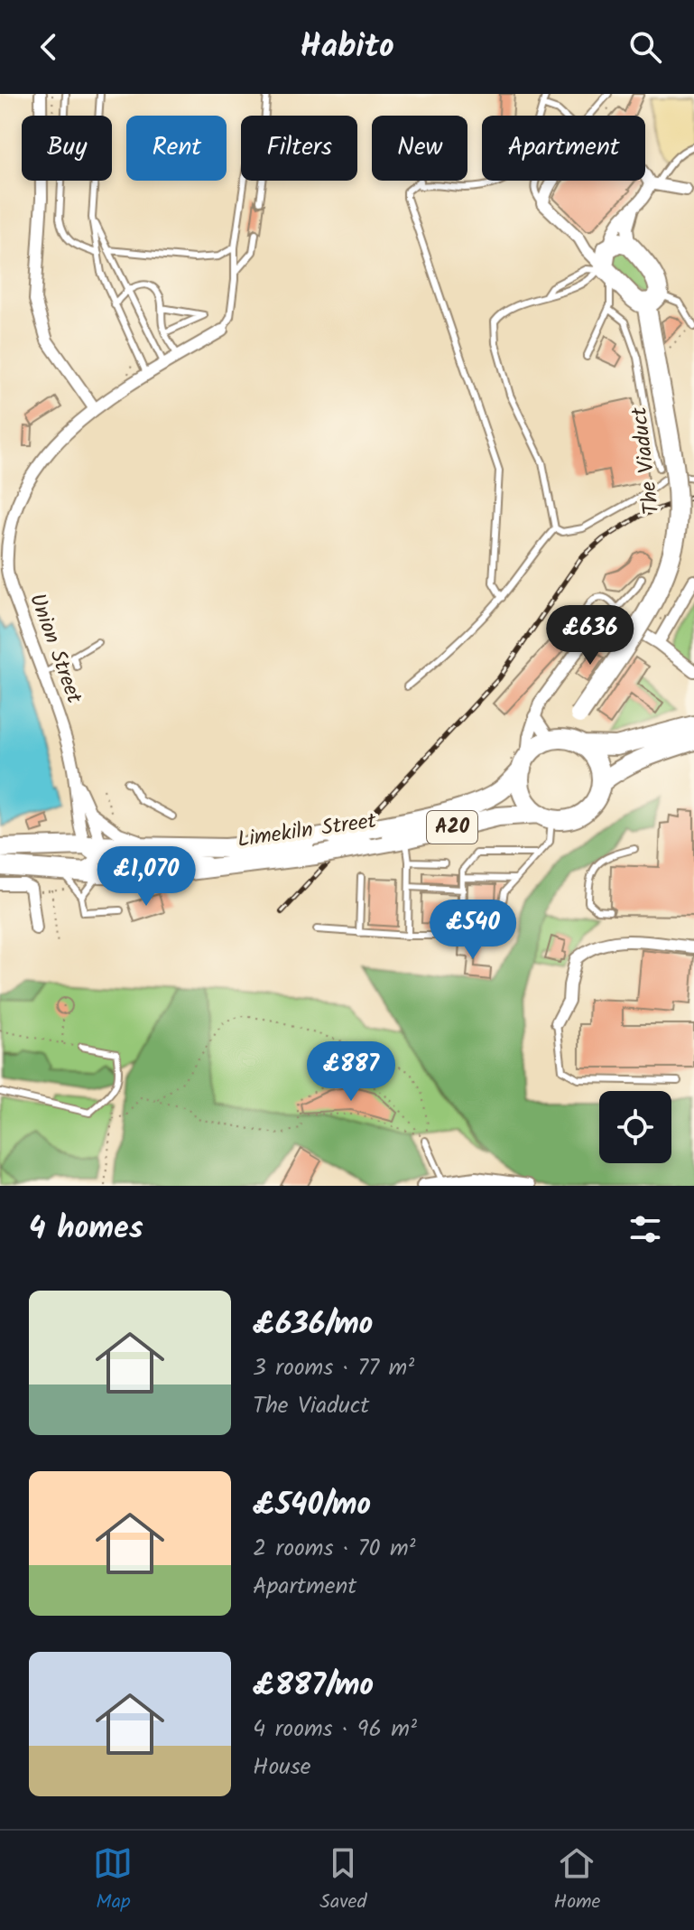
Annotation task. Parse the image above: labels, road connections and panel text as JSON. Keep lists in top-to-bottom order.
{
  "streets": {
    "highway": ["The Viaduct", "A20", "Limekiln Street"],
    "street": ["Union Street"]
  },
  "crossings": [
    ["The Viaduct", "Limekiln Street"],
    ["Union Street", "A20"],
    ["Union Street", "Limekiln Street"],
    ["A20", "Limekiln Street"]
  ],
  "page": {
    "header": "Habito",
    "chip": [
      "Buy",
      "Rent",
      "Filters",
      "New",
      "Apartment"
    ],
    "price": [
      "£636",
      "£1,070",
      "£540",
      "£887"
    ],
    "heading": "4 homes",
    "list": [
      {
        "name": "£636/mo",
        "note": "3 rooms · 77 m² · The Viaduct"
      },
      {
        "name": "£540/mo",
        "note": "2 rooms · 70 m² · Apartment"
      },
      {
        "name": "£887/mo",
        "note": "4 rooms · 96 m² · House"
      }
    ],
    "tabs": ["Map", "Saved", "Home"]
  }
}
